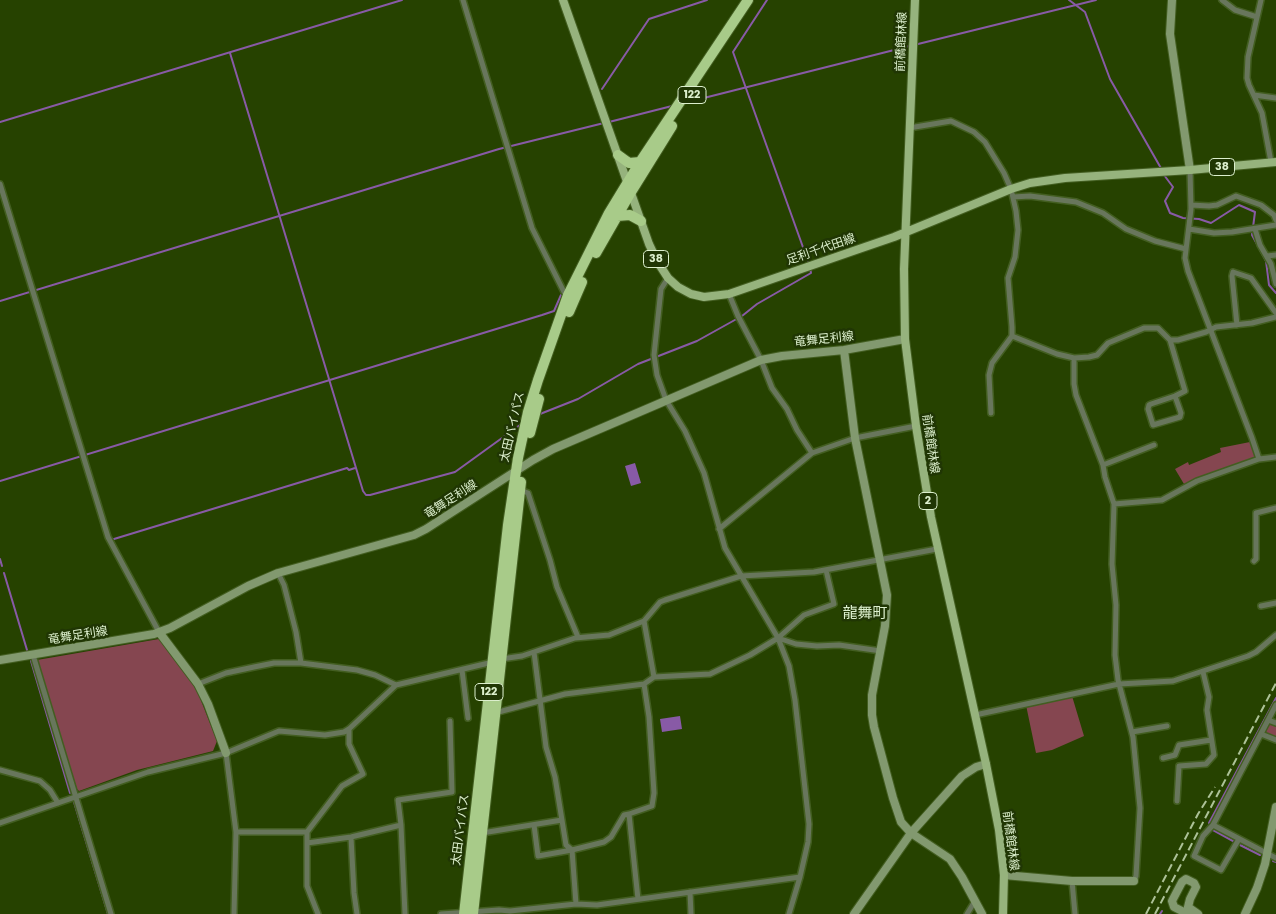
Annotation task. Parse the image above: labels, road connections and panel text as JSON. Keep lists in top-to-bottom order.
{
  "streets": {
    "highway": ["122", "太田バイパス"],
    "main road": [
      "前橋館林線",
      "38",
      "足利千代田線",
      "2"
    ],
    "street": ["竜舞足利線"]
  },
  "crossings": [
    ["前橋館林線", "足利千代田線"],
    ["前橋館林線", "竜舞足利線"],
    ["足利千代田線", "太田バイパス"],
    ["竜舞足利線", "太田バイパス"]
  ],
  "districts": ["龍舞町"]
}
